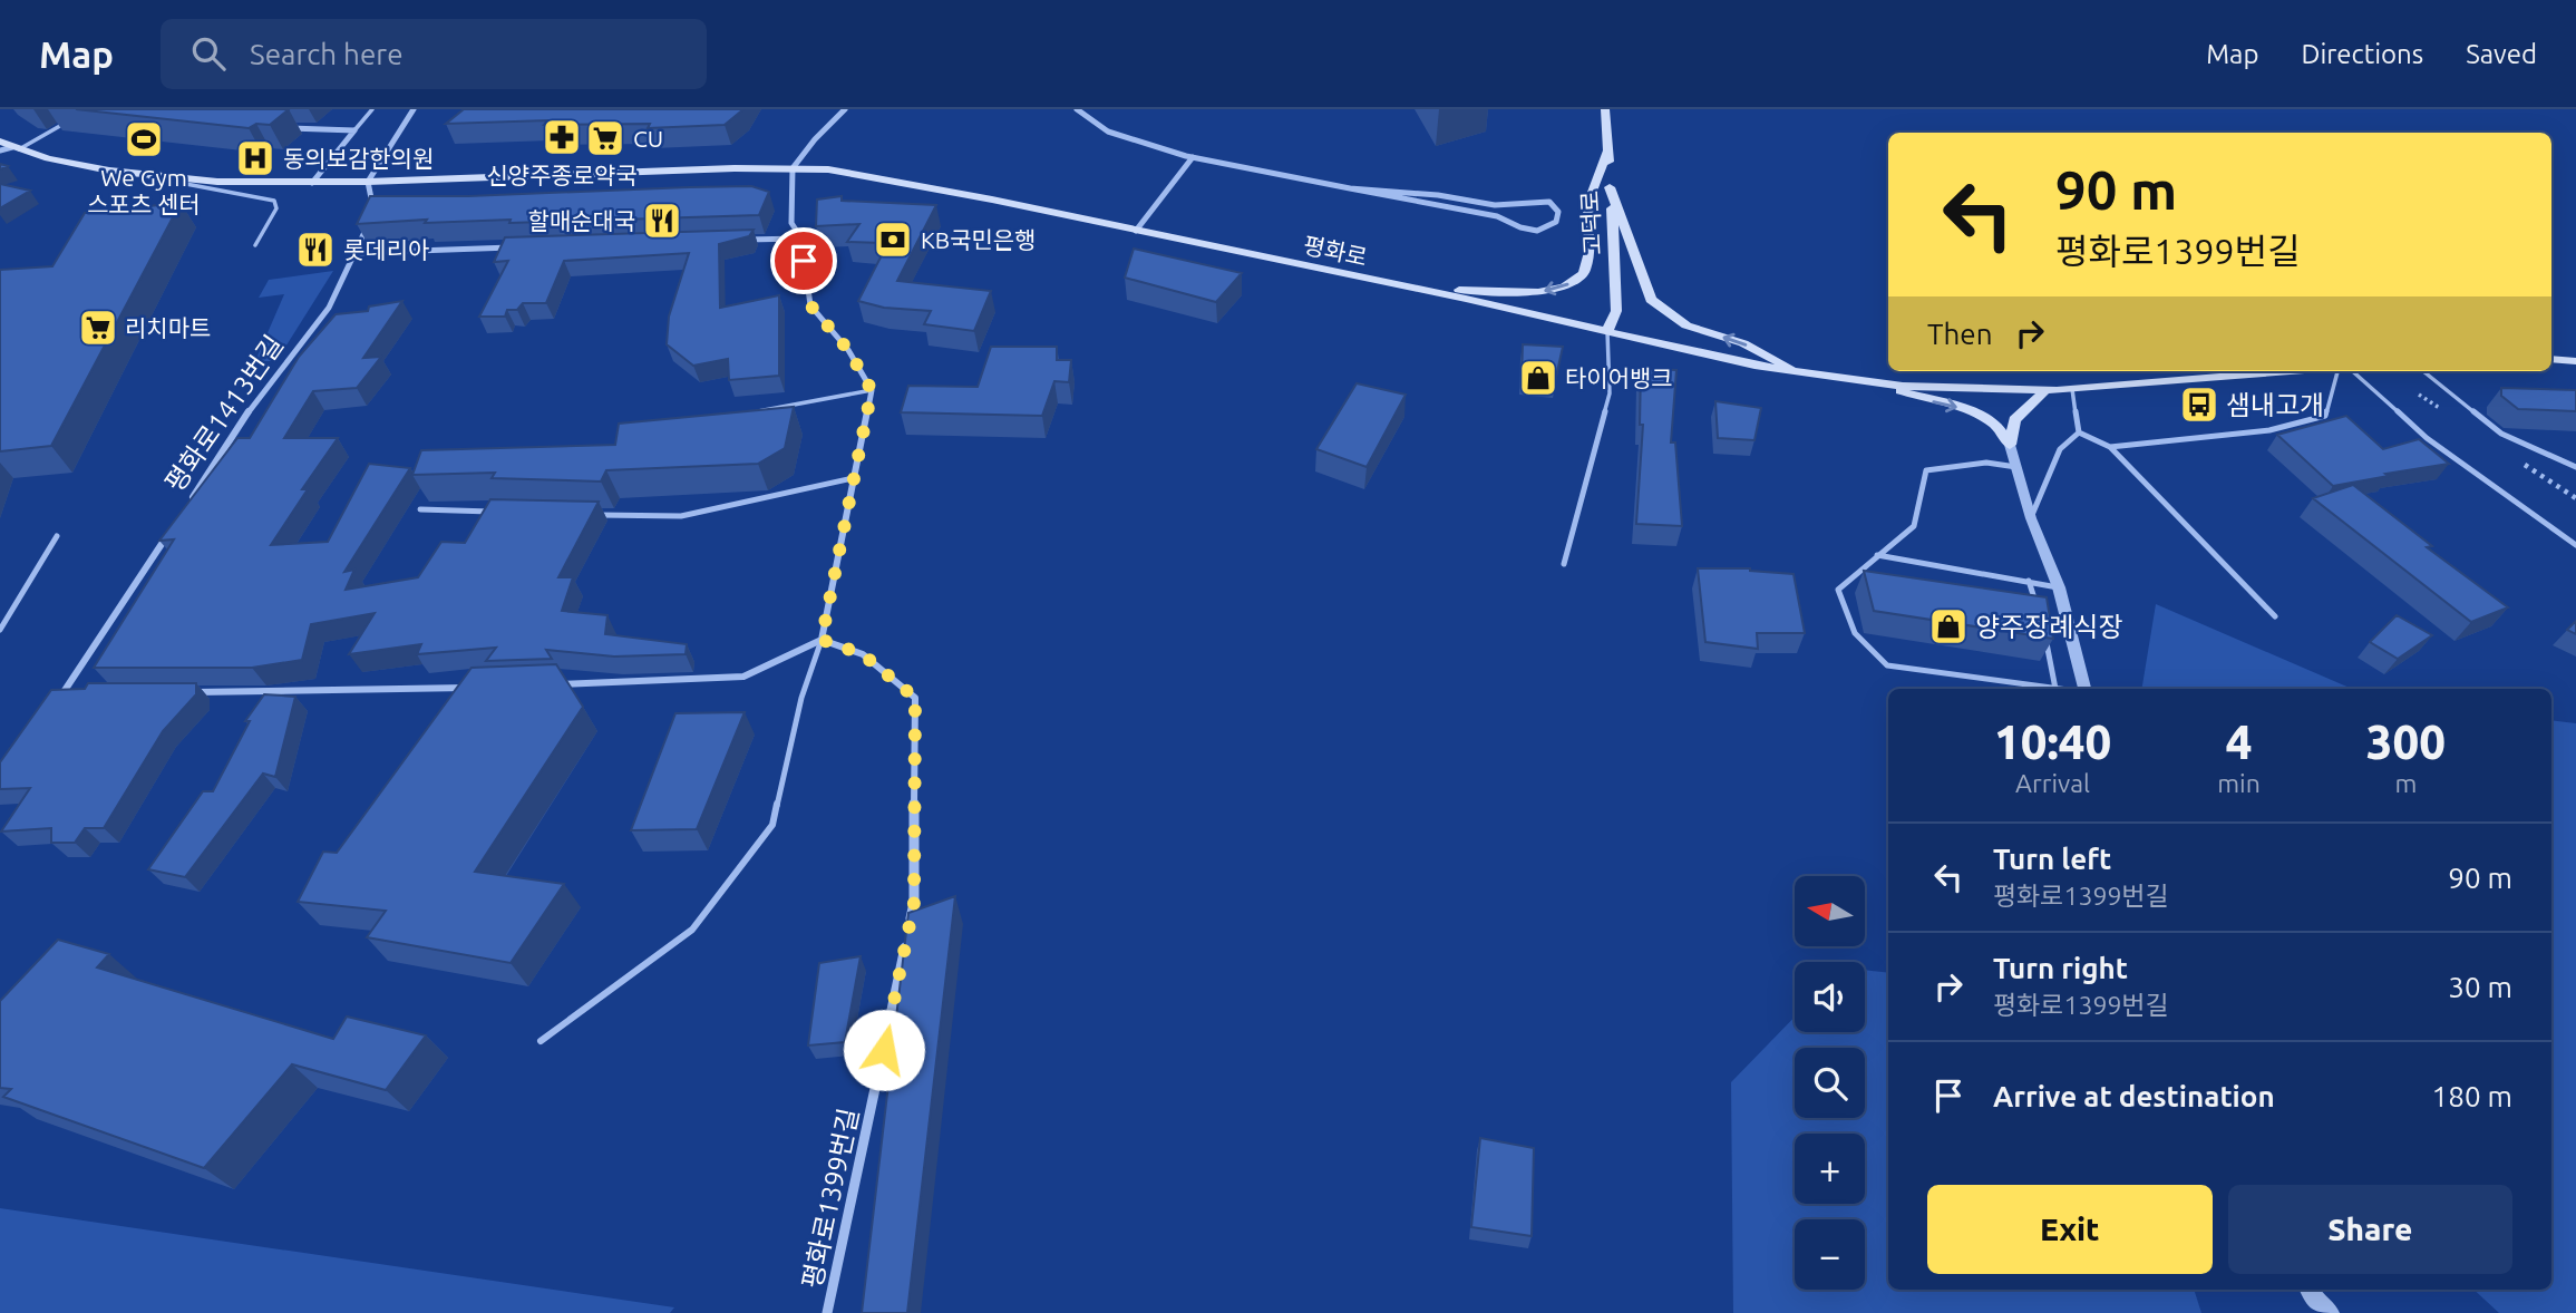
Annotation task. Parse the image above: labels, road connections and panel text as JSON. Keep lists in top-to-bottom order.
{
  "streets": {
    "main road": ["고덕로", "평화로"],
    "street": ["평화로1413번길", "평화로1399번길"]
  },
  "crossings": [
    ["고덕로", "평화로"]
  ],
  "places": {
    "pharmacy": ["신양주종로약국"],
    "supermarket": ["CU", "리치마트"],
    "sports": ["We Gym 스포츠 센터"],
    "hospital": ["동의보감한의원"],
    "restaurant": ["할매순대국", "롯데리아"],
    "bank": ["KB국민은행"],
    "shop": ["타이어뱅크", "양주장례식장"],
    "bus stop": ["샘내고개"]
  },
  "north": "left",
  "page": {
    "header": "Map",
    "search": "Search here",
    "nav": ["Map", "Directions", "Saved"],
    "turn": ["90 m", "평화로1399번길"],
    "then": "Then",
    "eta": [
      "10:40",
      "Arrival",
      "4",
      "min",
      "300",
      "m"
    ],
    "list": [
      {
        "name": "Turn left",
        "note": "평화로1399번길",
        "value": "90 m"
      },
      {
        "name": "Turn right",
        "note": "평화로1399번길",
        "value": "30 m"
      },
      {
        "name": "Arrive at destination",
        "value": "180 m"
      }
    ],
    "map_buttons": ["+", "−"],
    "buttons": ["Exit", "Share"]
  }
}
